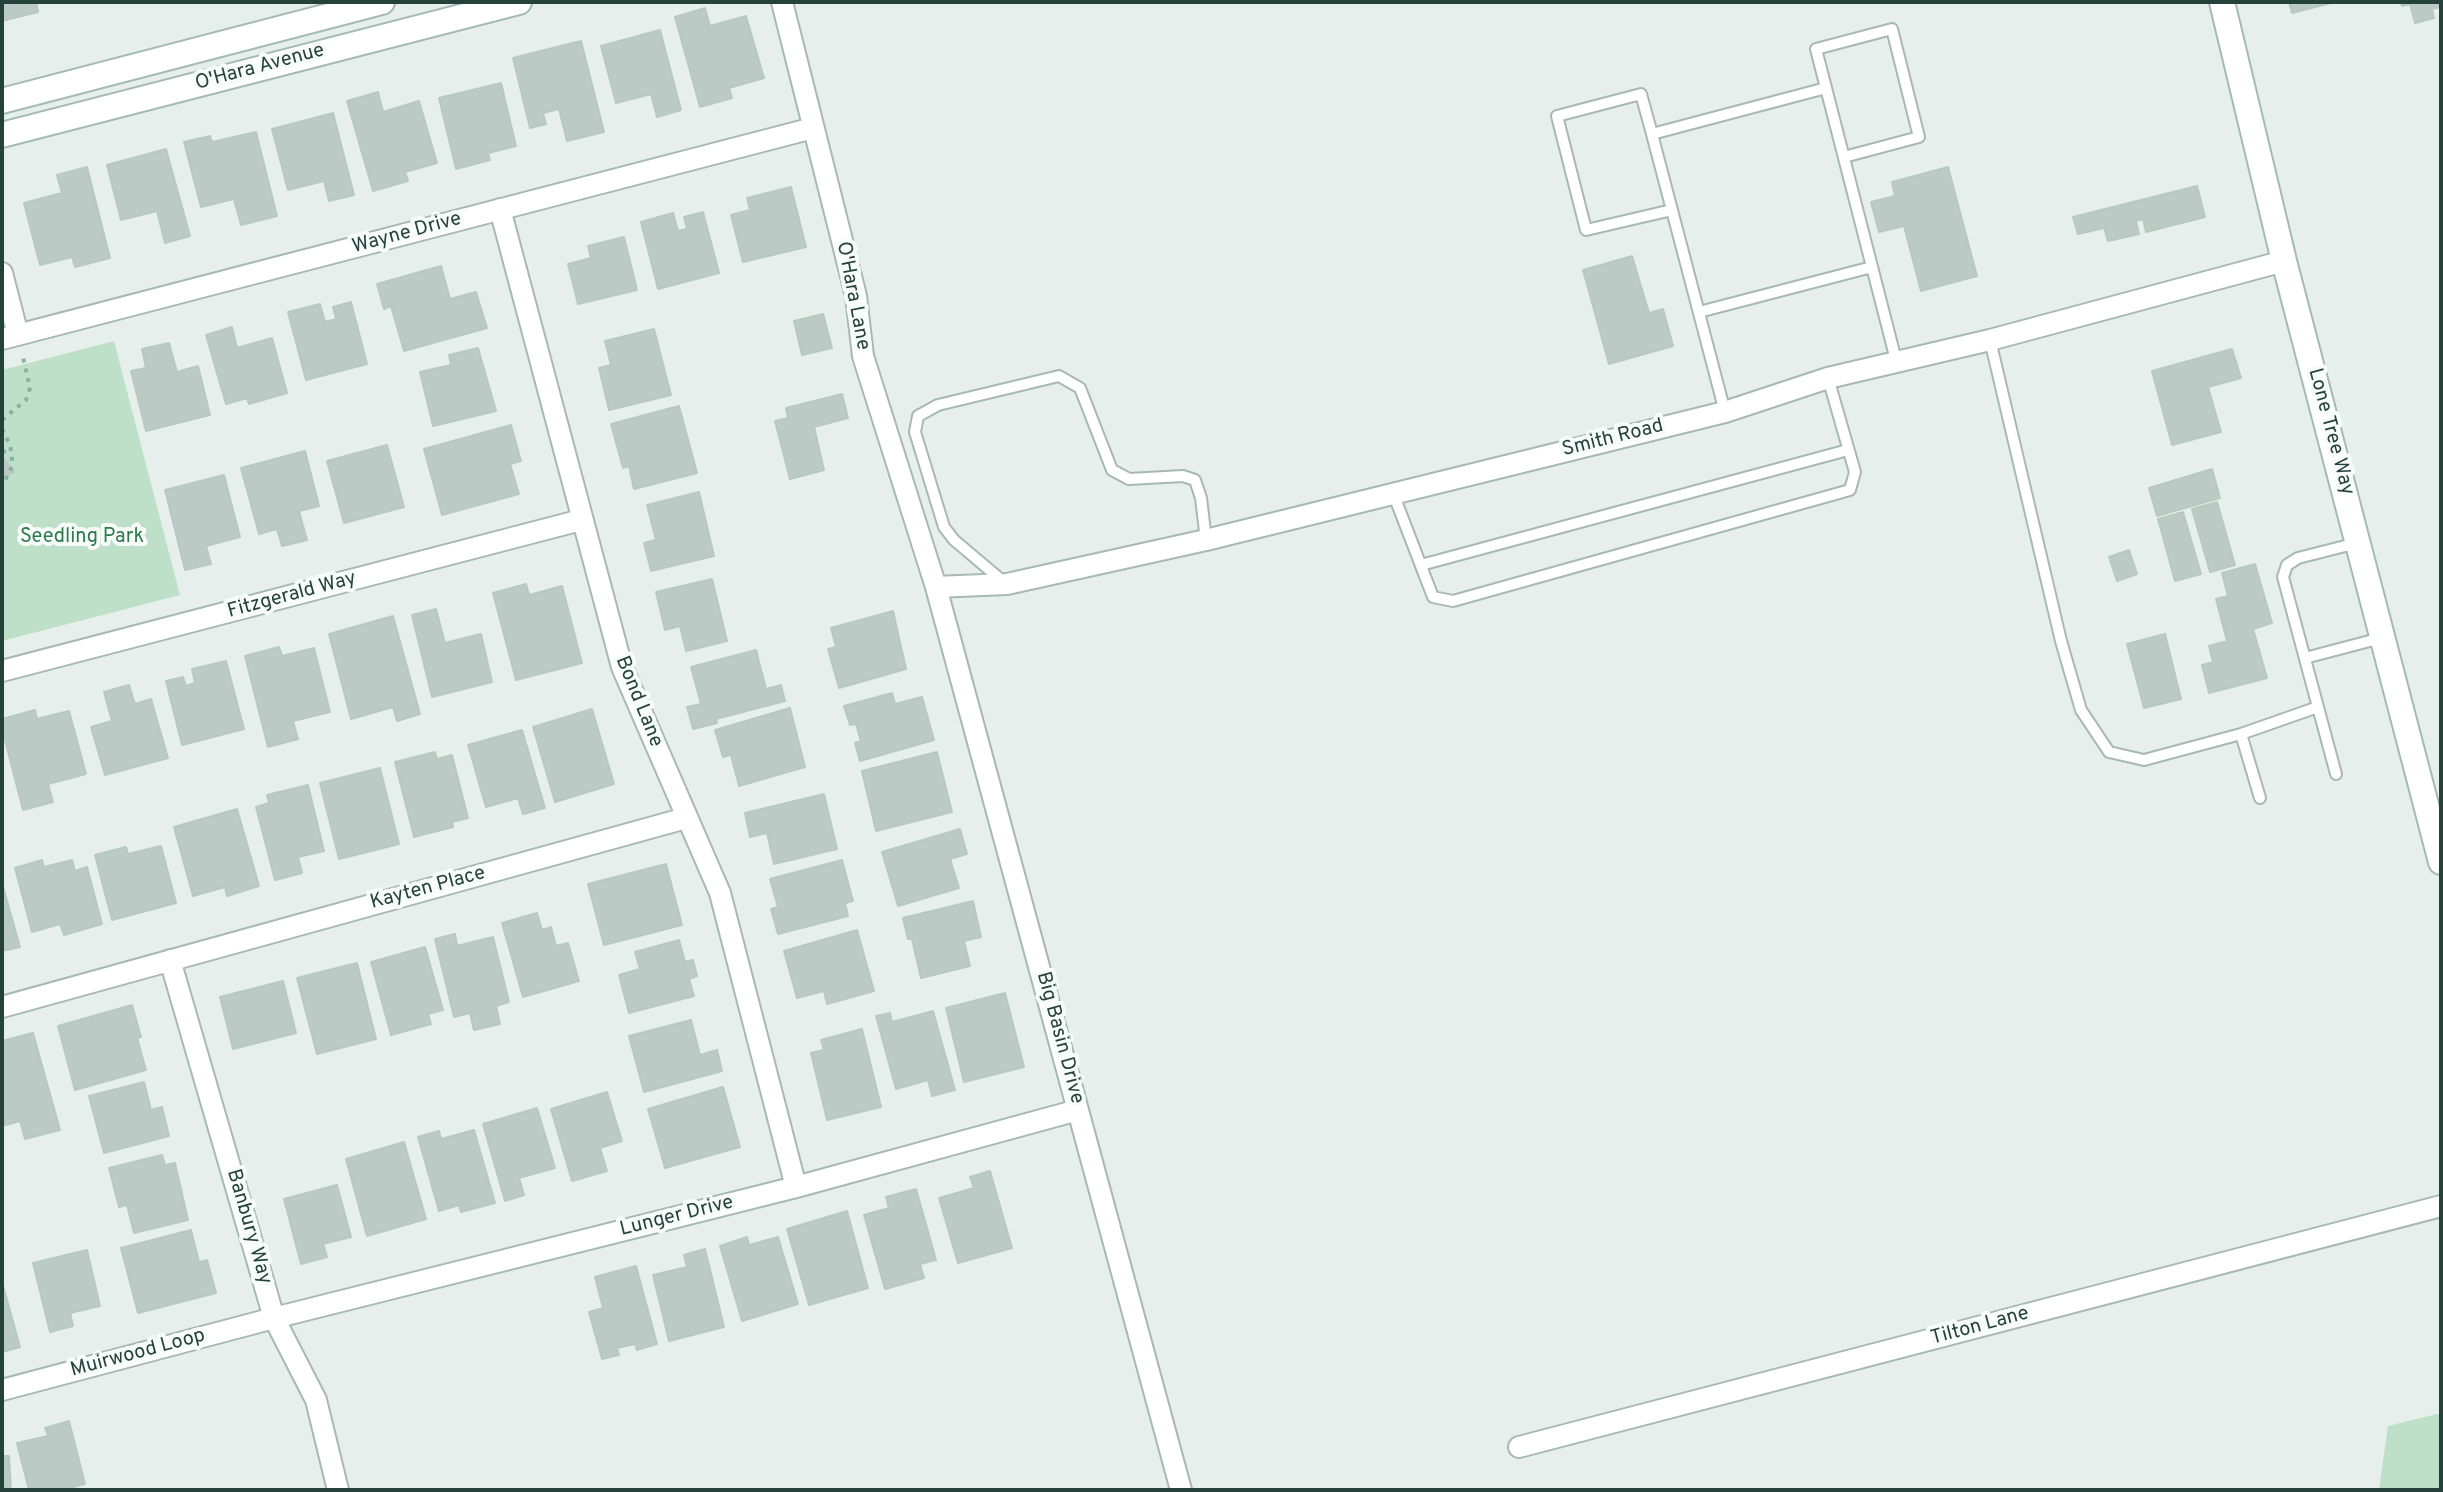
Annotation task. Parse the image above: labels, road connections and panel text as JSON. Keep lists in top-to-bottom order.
{
  "streets": {
    "street": [
      "O'Hara Avenue",
      "Wayne Drive",
      "O'Hara Lane",
      "Lone Tree Way",
      "Smith Road",
      "Fitzgerald Way",
      "Bond Lane",
      "Kayten Place",
      "Big Basin Drive",
      "Lunger Drive",
      "Banbury Way",
      "Tilton Lane",
      "Muirwood Loop"
    ]
  },
  "crossings": [
    ["Wayne Drive", "O'Hara Lane"],
    ["Wayne Drive", "Bond Lane"],
    ["O'Hara Lane", "Smith Road"],
    ["O'Hara Lane", "Big Basin Drive"],
    ["Lone Tree Way", "Smith Road"],
    ["Smith Road", "Big Basin Drive"],
    ["Fitzgerald Way", "Bond Lane"],
    ["Bond Lane", "Kayten Place"],
    ["Bond Lane", "Lunger Drive"],
    ["Kayten Place", "Banbury Way"],
    ["Big Basin Drive", "Lunger Drive"],
    ["Lunger Drive", "Banbury Way"],
    ["Lunger Drive", "Muirwood Loop"],
    ["Banbury Way", "Muirwood Loop"]
  ],
  "parks": ["Seedling Park"]
}
